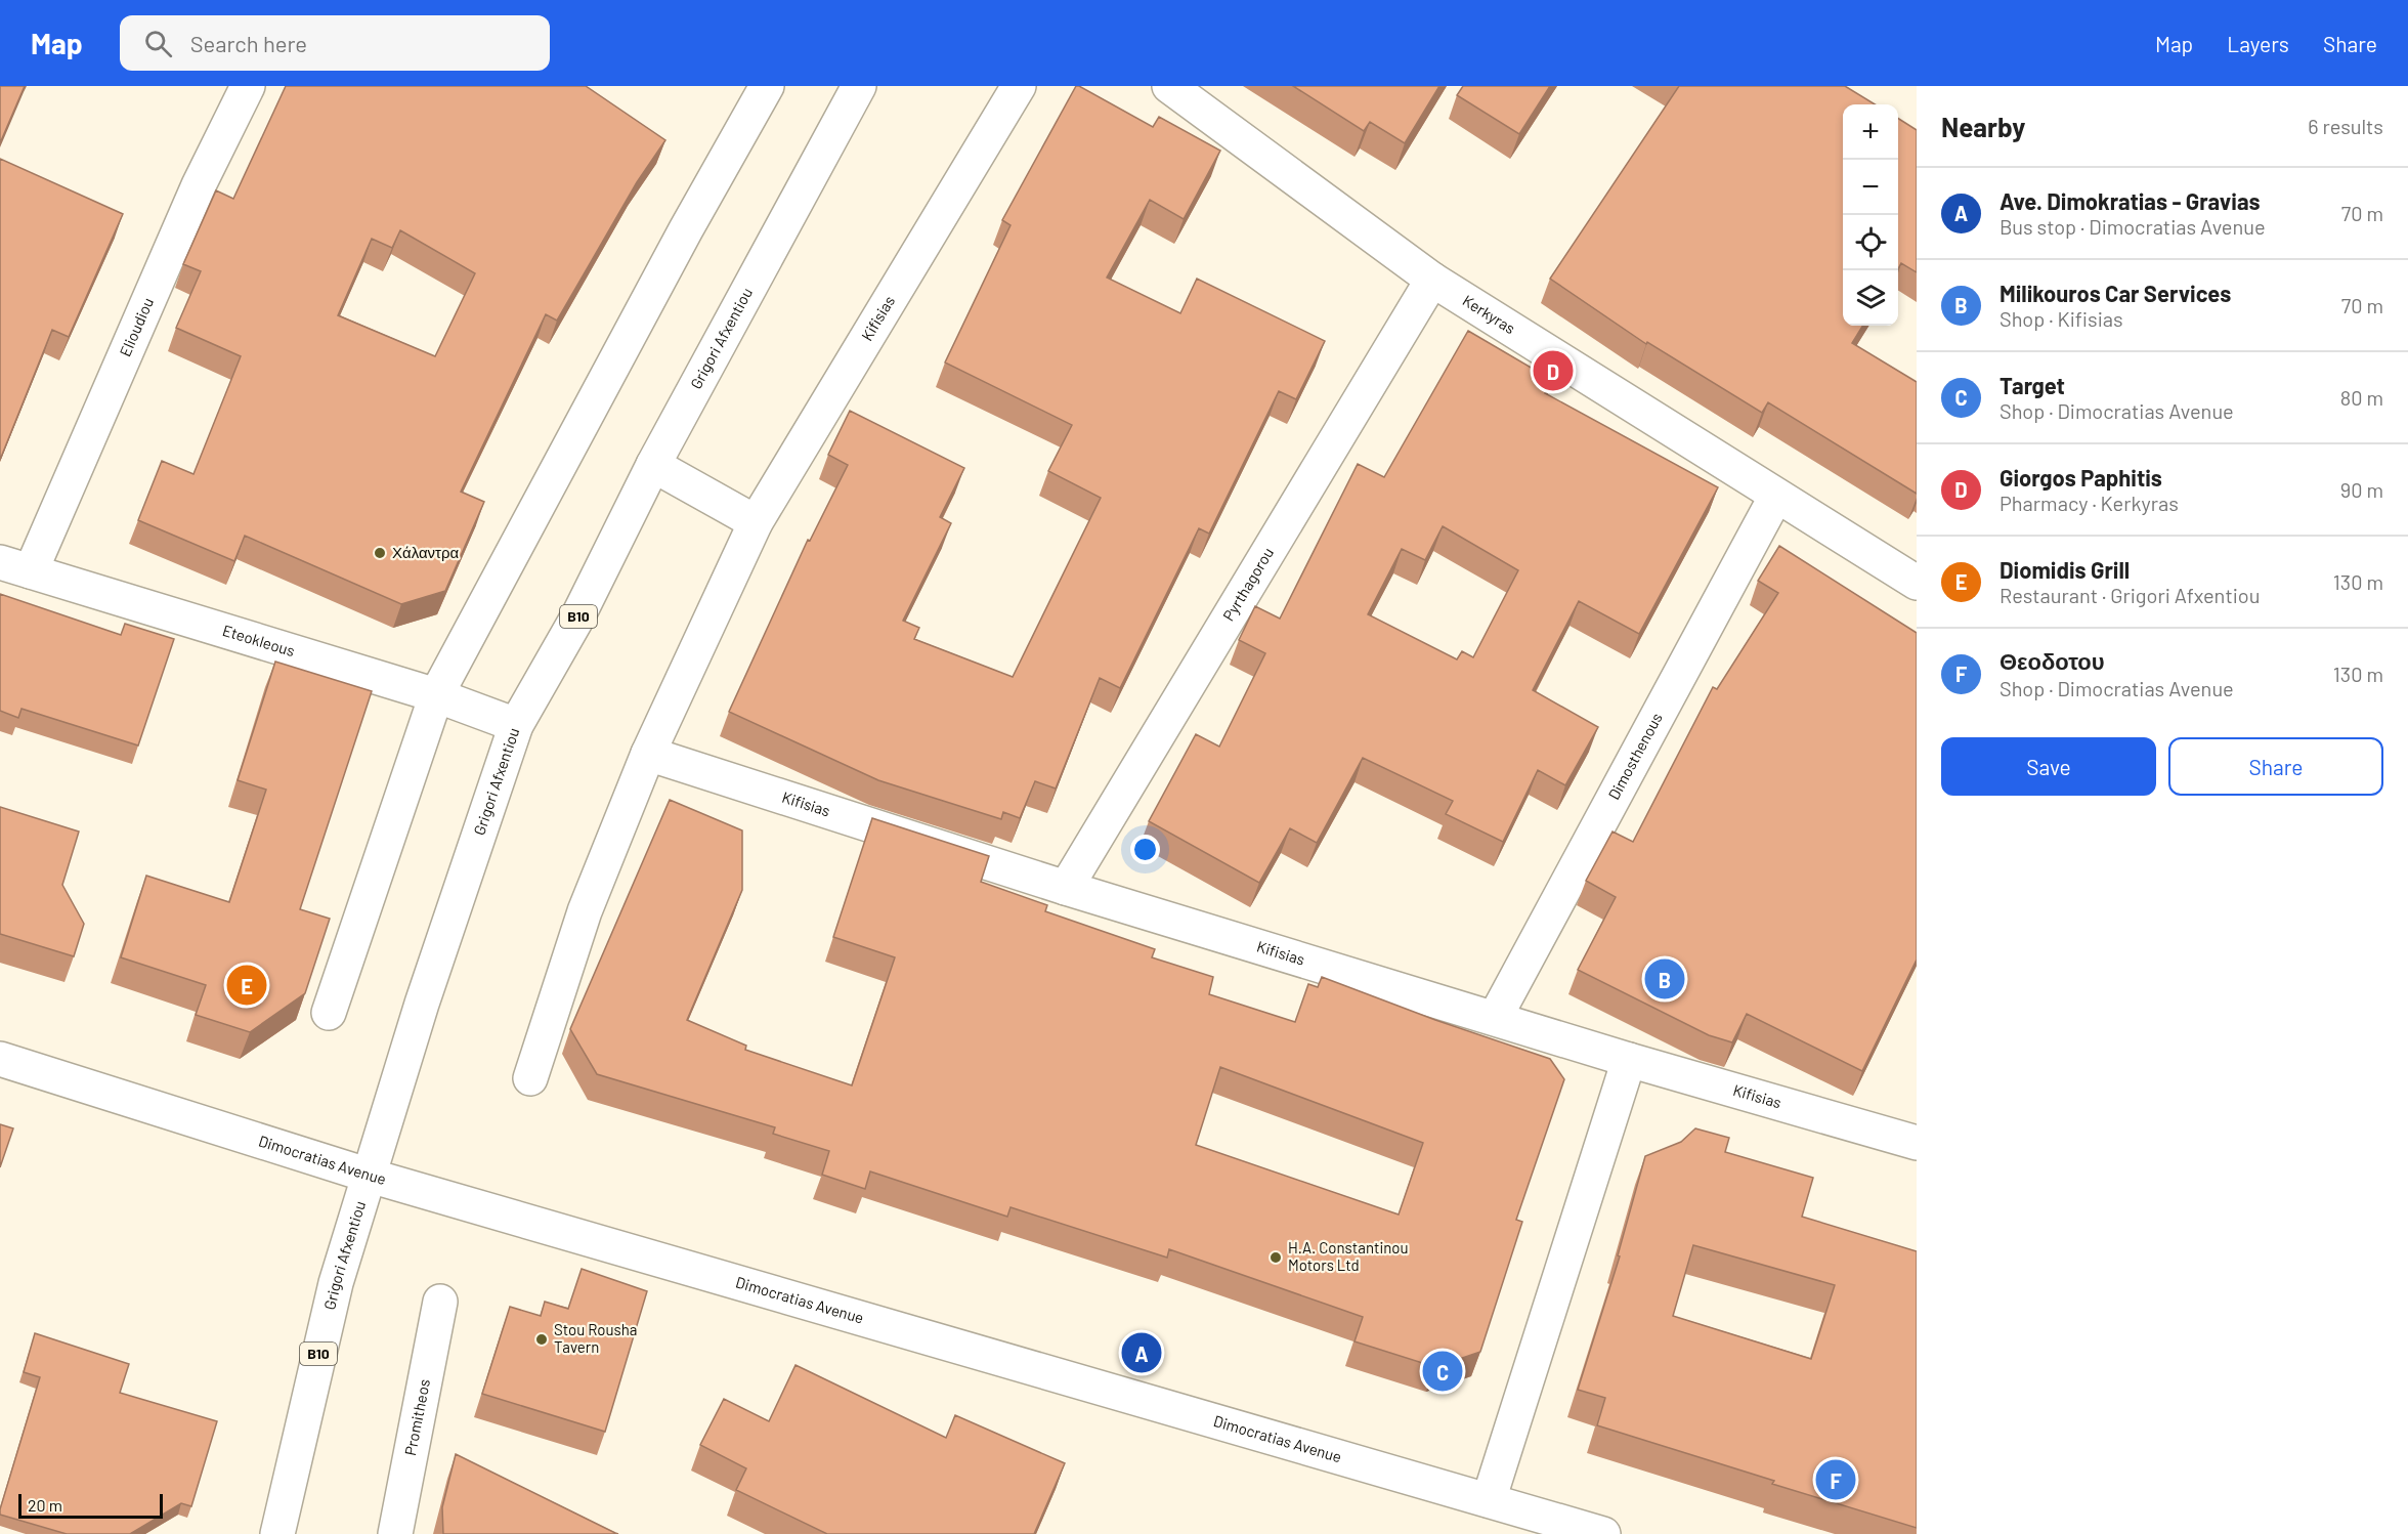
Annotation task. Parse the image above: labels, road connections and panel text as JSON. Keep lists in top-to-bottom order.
{
  "streets": {
    "street": [
      "Kerkyras",
      "Kifisias",
      "Elioudiou",
      "Grigori Afxentiou",
      "Pyrthagorou",
      "B10",
      "Eteokleous",
      "Dimosthenous",
      "Dimocratias Avenue",
      "Promitheos"
    ]
  },
  "crossings": [
    ["Kerkyras", "Pyrthagorou"],
    ["Kerkyras", "Dimosthenous"],
    ["Kifisias", "Pyrthagorou"],
    ["Kifisias", "Dimosthenous"],
    ["Elioudiou", "Eteokleous"],
    ["Grigori Afxentiou", "Eteokleous"],
    ["Grigori Afxentiou", "Dimocratias Avenue"]
  ],
  "places": ["Χάλαντρα", "H.A. Constantinou Motors Ltd", "Stou Rousha Tavern"],
  "scale_bar": "20 m",
  "page": {
    "header": "Map",
    "search": "Search here",
    "nav": ["Map", "Layers", "Share"],
    "heading": ["Nearby", "6 results"],
    "map_buttons": ["+", "−"],
    "list": [
      {
        "mark": "A",
        "name": "Ave. Dimokratias - Gravias",
        "note": "Bus stop · Dimocratias Avenue",
        "value": "70 m"
      },
      {
        "mark": "B",
        "name": "Milikouros Car Services",
        "note": "Shop · Kifisias",
        "value": "70 m"
      },
      {
        "mark": "C",
        "name": "Target",
        "note": "Shop · Dimocratias Avenue",
        "value": "80 m"
      },
      {
        "mark": "D",
        "name": "Giorgos Paphitis",
        "note": "Pharmacy · Kerkyras",
        "value": "90 m"
      },
      {
        "mark": "E",
        "name": "Diomidis Grill",
        "note": "Restaurant · Grigori Afxentiou",
        "value": "130 m"
      },
      {
        "mark": "F",
        "name": "Θεοδοτου",
        "note": "Shop · Dimocratias Avenue",
        "value": "130 m"
      }
    ],
    "pins": [
      "D",
      "B",
      "E",
      "A",
      "C",
      "F"
    ],
    "buttons": ["Save", "Share"],
    "scale": "20 m"
  }
}
